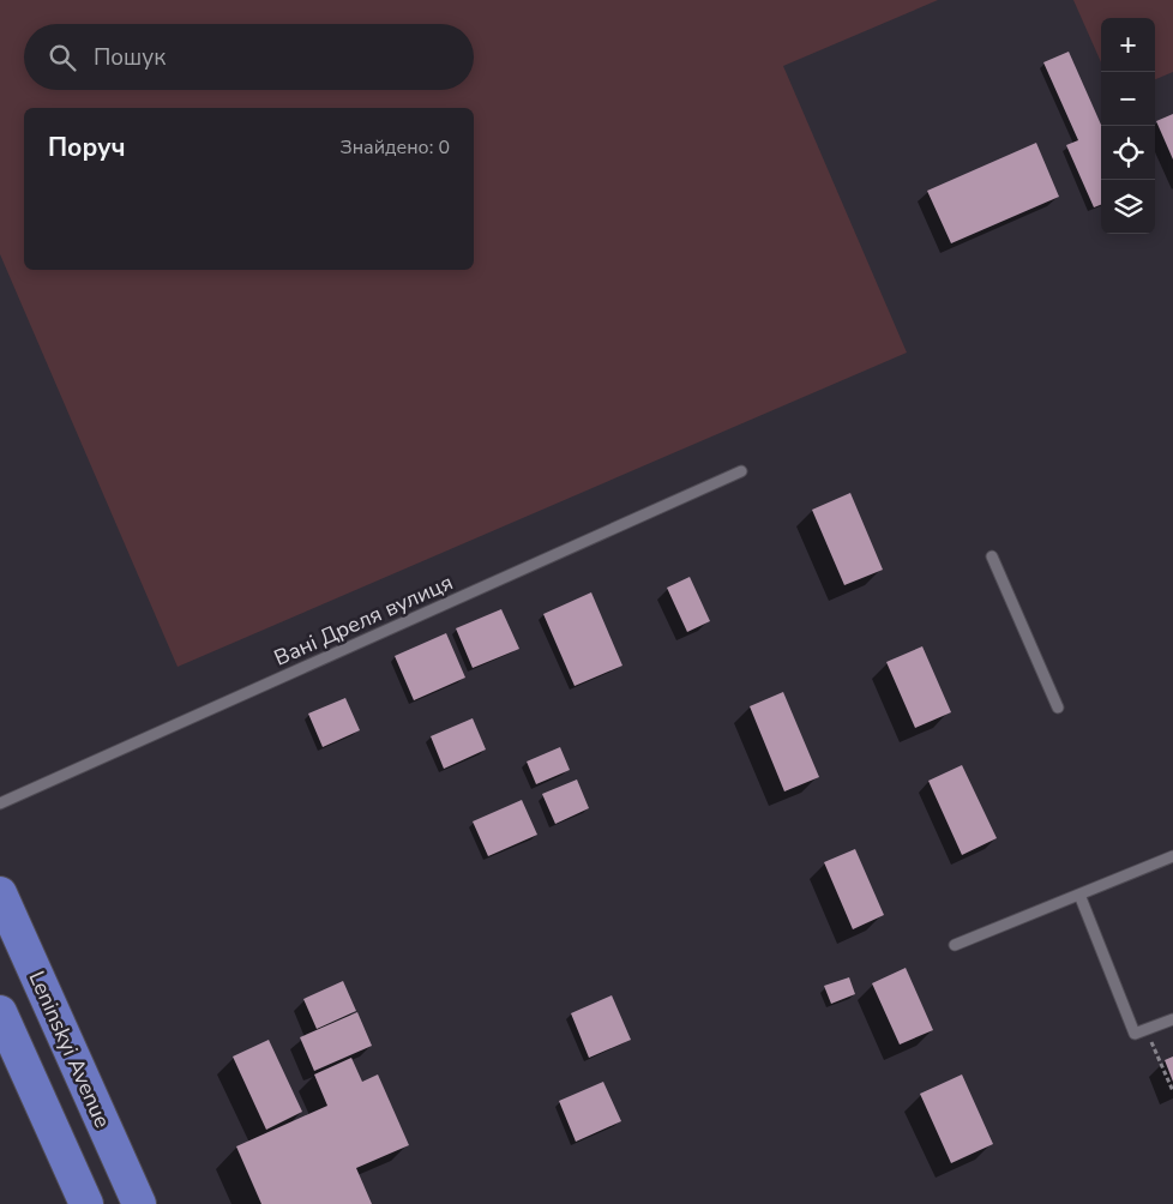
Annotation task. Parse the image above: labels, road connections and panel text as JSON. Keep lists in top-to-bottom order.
{
  "streets": {
    "main road": ["Leninskyi Avenue"],
    "lane": ["Вані Дреля вулиця"]
  },
  "page": {
    "map_buttons": ["+", "−"],
    "search": "Пошук",
    "heading": ["Поруч", "Знайдено: 0"]
  }
}
